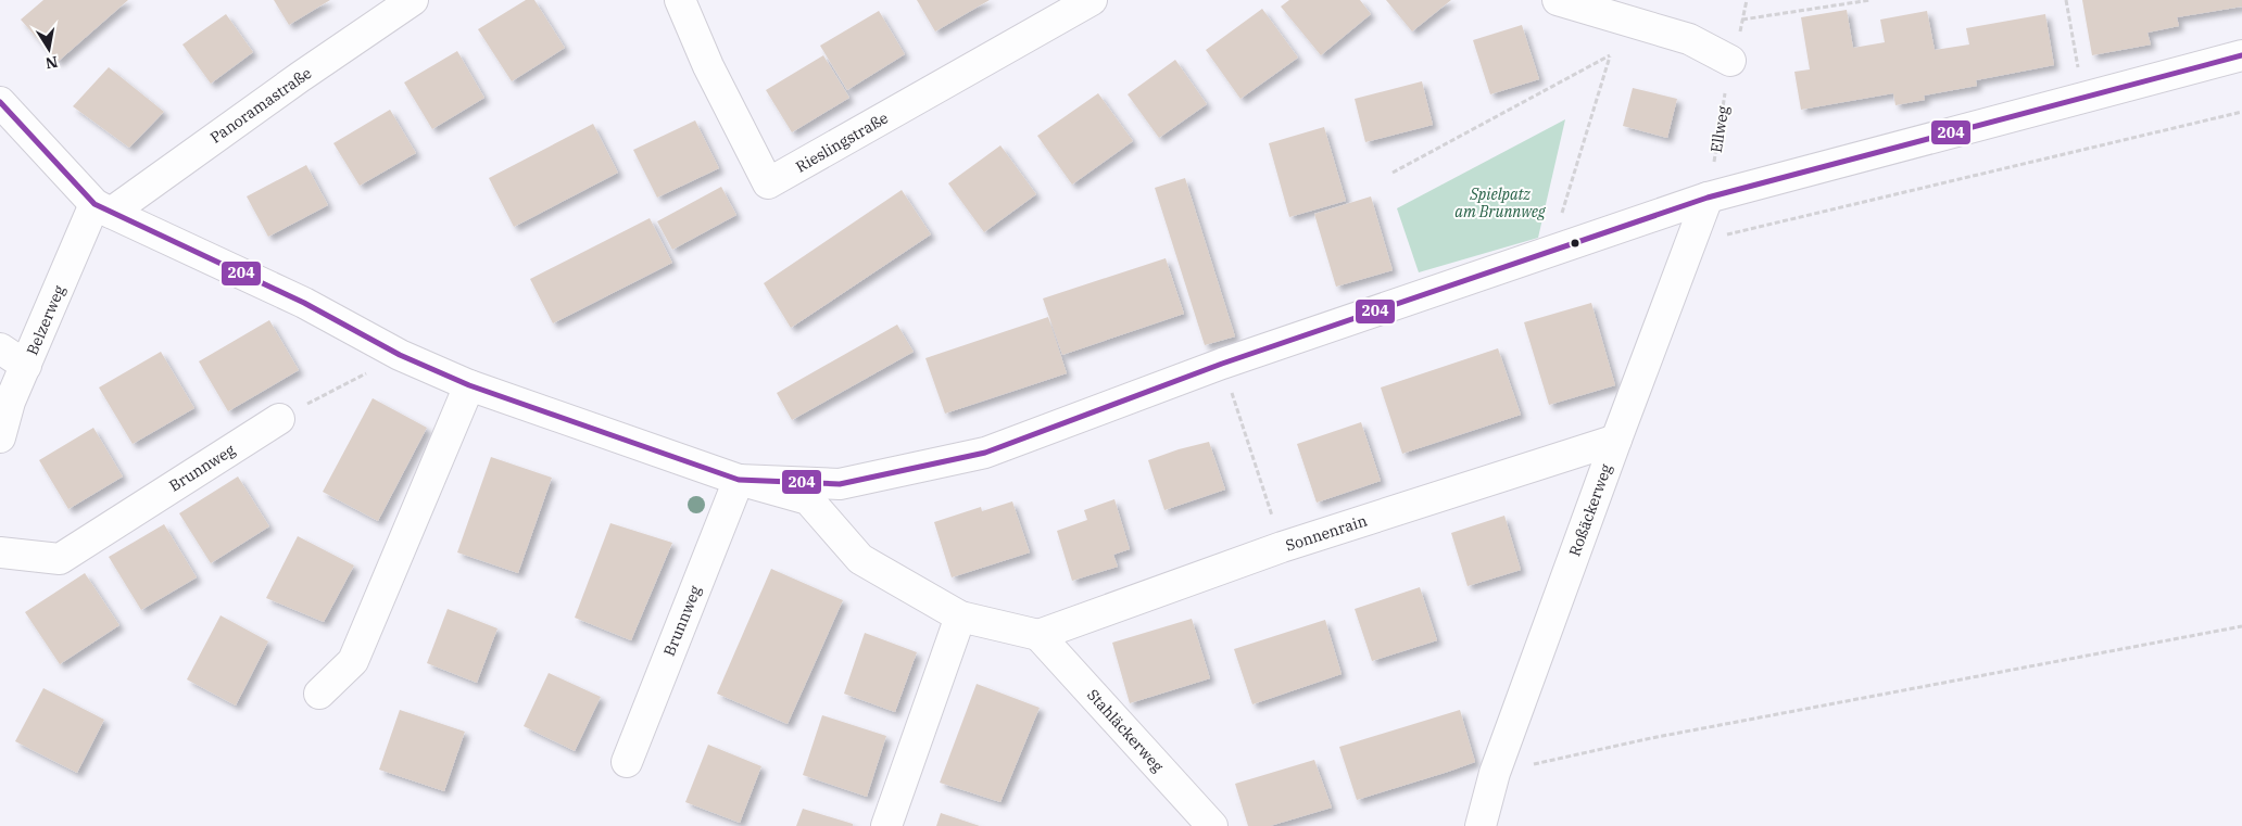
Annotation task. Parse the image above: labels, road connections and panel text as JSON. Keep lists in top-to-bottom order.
{
  "streets": {
    "street": [
      "Panoramastraße",
      "Rieslingstraße",
      "Belzerweg",
      "Brunnweg",
      "Roßäckerweg",
      "Sonnenrain",
      "Stahläckerweg"
    ],
    "path": ["Ellweg"]
  },
  "crossings": [
    ["Panoramastraße", "Belzerweg"],
    ["Ellweg", "Roßäckerweg"],
    ["Roßäckerweg", "Sonnenrain"],
    ["Sonnenrain", "Stahläckerweg"]
  ],
  "parks": ["Spielpatz am Brunnweg"],
  "lines": ["transit line 204"],
  "north": "bottom"
}
